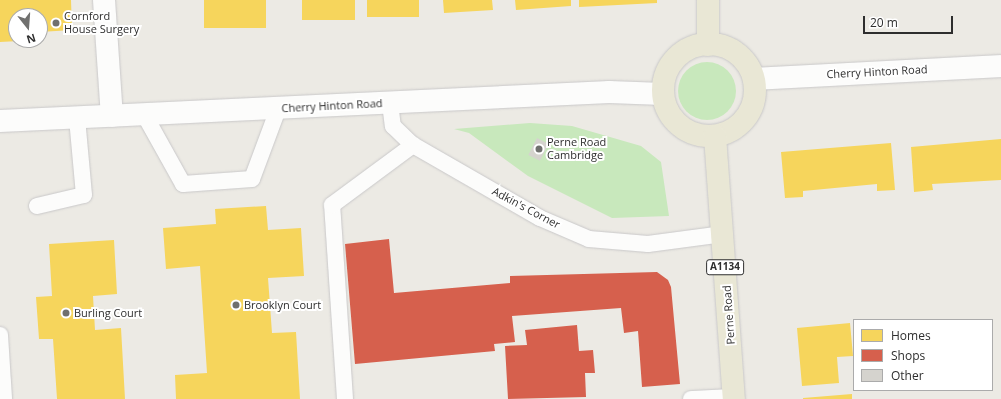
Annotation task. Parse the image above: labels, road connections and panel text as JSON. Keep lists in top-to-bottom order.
{
  "streets": {
    "main road": ["A1134", "Perne Road"],
    "street": ["Cherry Hinton Road"],
    "lane": ["Adkin's Corner"]
  },
  "crossings": [
    ["Cherry Hinton Road", "Adkin's Corner"],
    ["Cherry Hinton Road", "Perne Road"],
    ["Adkin's Corner", "Perne Road"]
  ],
  "places": [
    "Cornford House Surgery",
    "Perne Road Cambridge",
    "Brooklyn Court",
    "Burling Court"
  ],
  "legend": ["Homes", "Shops", "Other"],
  "scale_bar": "20 m",
  "north": "bottom"
}
